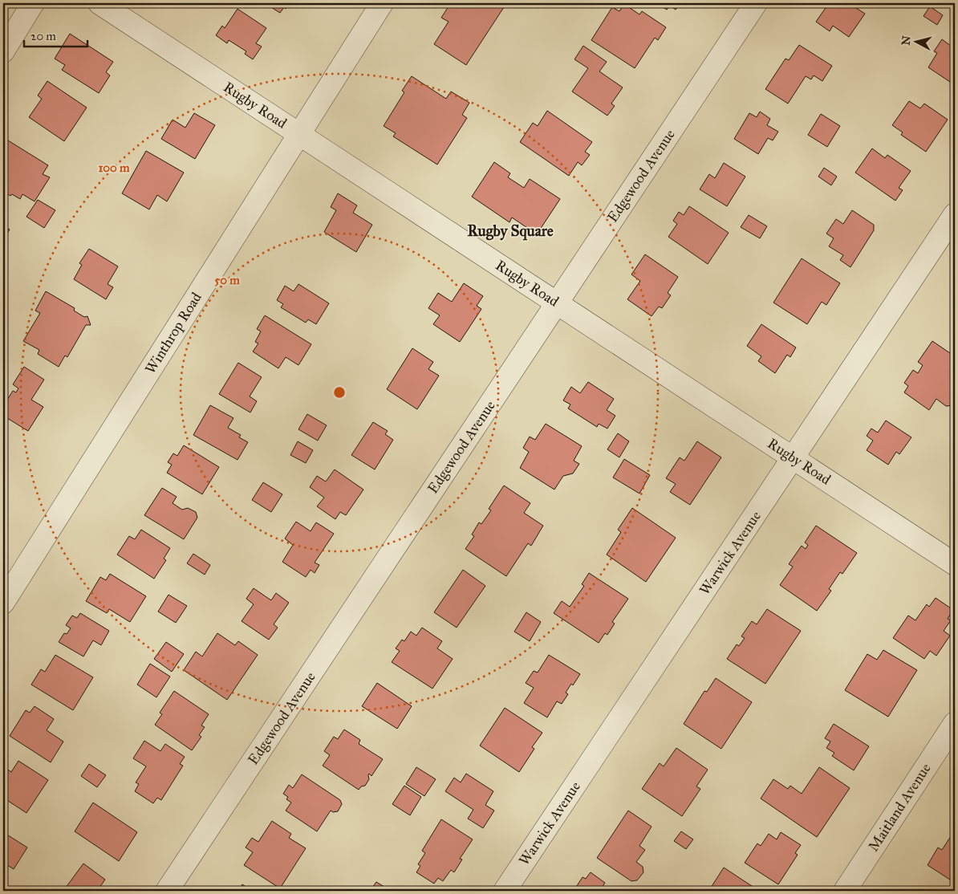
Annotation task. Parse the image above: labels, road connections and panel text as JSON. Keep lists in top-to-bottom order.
{
  "streets": {
    "street": [
      "Rugby Road",
      "Edgewood Avenue",
      "Winthrop Road",
      "Warwick Avenue",
      "Maitland Avenue"
    ]
  },
  "crossings": [
    ["Rugby Road", "Edgewood Avenue"],
    ["Rugby Road", "Winthrop Road"],
    ["Rugby Road", "Warwick Avenue"]
  ],
  "districts": ["Rugby Square"],
  "scale_bar": "20 m",
  "north": "left",
  "rings": ["100 m", "50 m"]
}
